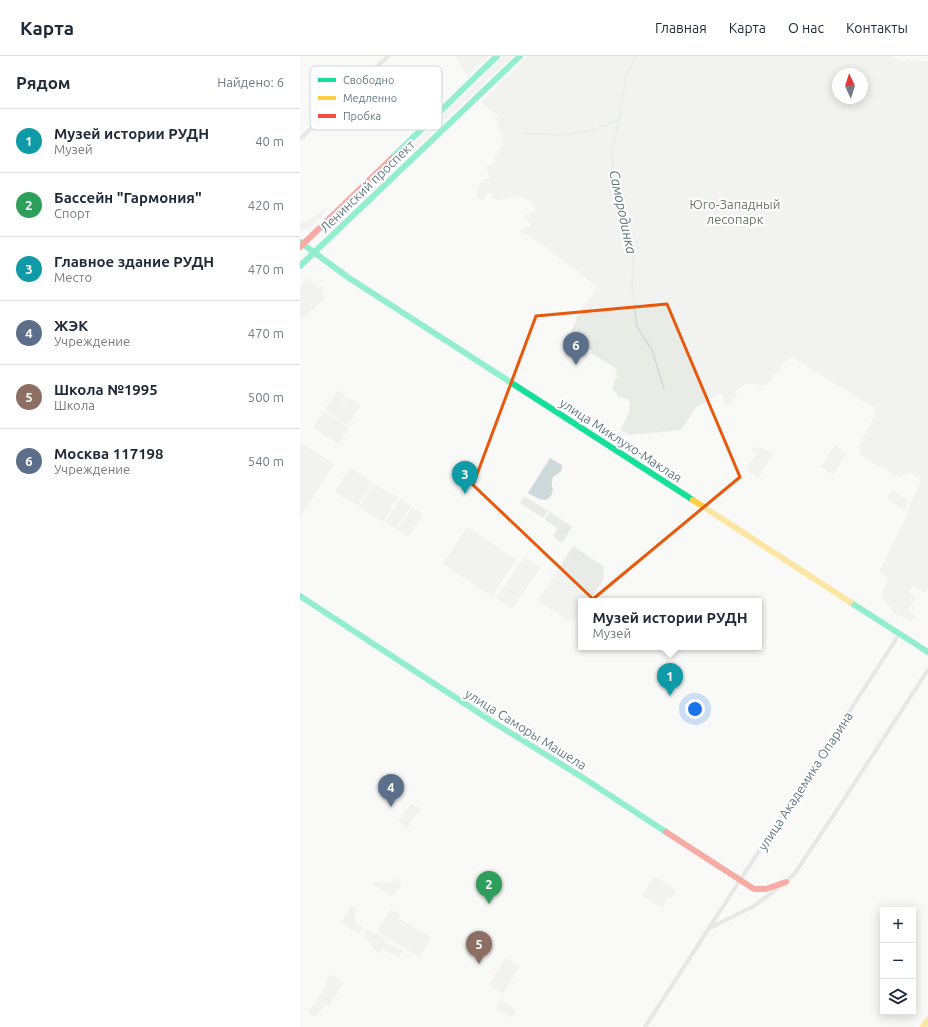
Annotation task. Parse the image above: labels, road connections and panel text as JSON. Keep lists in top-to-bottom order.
{
  "streets": {
    "main road": ["Ленинский проспект", "улица Миклухо-Маклая", "улица Саморы Машела"],
    "street": ["улица Академика Опарина"]
  },
  "crossings": [
    ["Ленинский проспект", "улица Миклухо-Маклая"],
    ["улица Миклухо-Маклая", "улица Академика Опарина"],
    ["улица Саморы Машела", "улица Академика Опарина"]
  ],
  "water": ["Самородинка"],
  "parks": ["Юго-Западный лесопарк"],
  "legend": ["Свободно", "Медленно", "Пробка"],
  "north": "top",
  "page": {
    "header": "Карта",
    "nav": [
      "Главная",
      "Карта",
      "О нас",
      "Контакты"
    ],
    "heading": ["Рядом", "Найдено: 6"],
    "list": [
      {
        "mark": "1",
        "name": "Музей истории РУДН",
        "note": "Музей",
        "value": "40 m"
      },
      {
        "mark": "2",
        "name": "Бассейн \"Гармония\"",
        "note": "Спорт",
        "value": "420 m"
      },
      {
        "mark": "3",
        "name": "Главное здание РУДН",
        "note": "Место",
        "value": "470 m"
      },
      {
        "mark": "4",
        "name": "ЖЭК",
        "note": "Учреждение",
        "value": "470 m"
      },
      {
        "mark": "5",
        "name": "Школа №1995",
        "note": "Школа",
        "value": "500 m"
      },
      {
        "mark": "6",
        "name": "Москва 117198",
        "note": "Учреждение",
        "value": "540 m"
      }
    ],
    "pins": [
      "6",
      "3",
      "1",
      "4",
      "2",
      "5"
    ],
    "popup": ["Музей истории РУДН", "Музей"],
    "map_buttons": ["+", "−"]
  }
}
